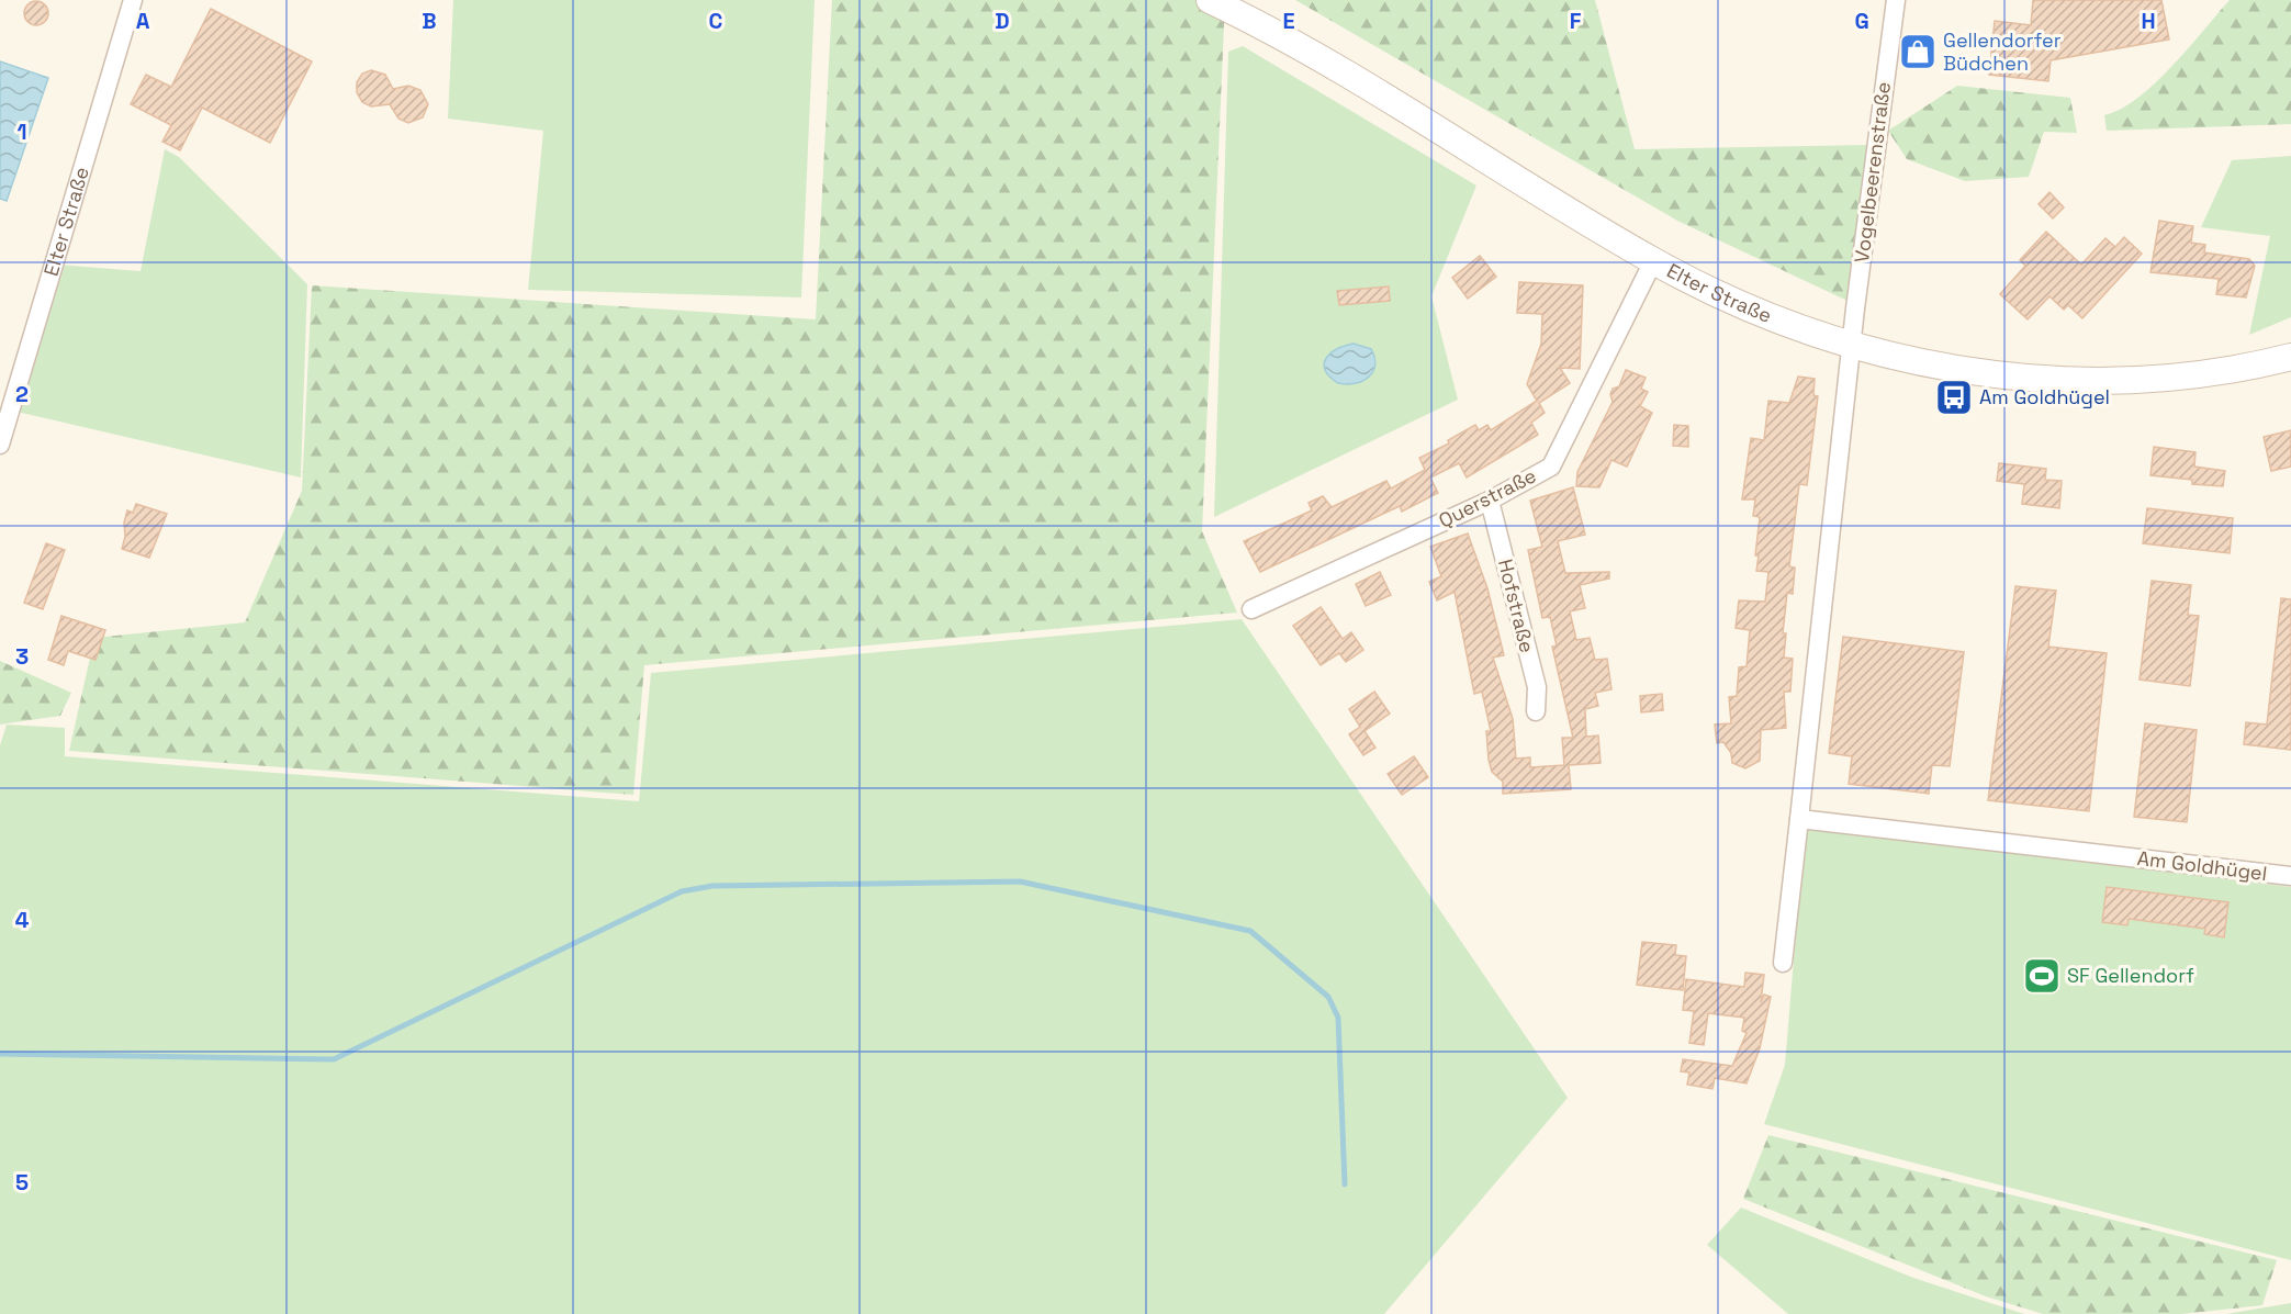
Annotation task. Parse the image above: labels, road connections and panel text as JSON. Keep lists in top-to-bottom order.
{
  "streets": {
    "main road": ["Elter Straße"],
    "street": [
      "Vogelbeerenstraße",
      "Querstraße",
      "Hofstraße",
      "Am Goldhügel"
    ]
  },
  "crossings": [
    ["Vogelbeerenstraße", "Elter Straße"],
    ["Elter Straße", "Querstraße"],
    ["Querstraße", "Hofstraße"]
  ],
  "places": {
    "shop": ["Gellendorfer Büdchen"],
    "bus stop": ["Am Goldhügel"],
    "sports": ["SF Gellendorf"]
  },
  "grid": {
    "columns": [
      "A",
      "B",
      "C",
      "D",
      "E",
      "F",
      "G",
      "H"
    ],
    "rows": [
      "1",
      "2",
      "3",
      "4",
      "5"
    ]
  }
}
